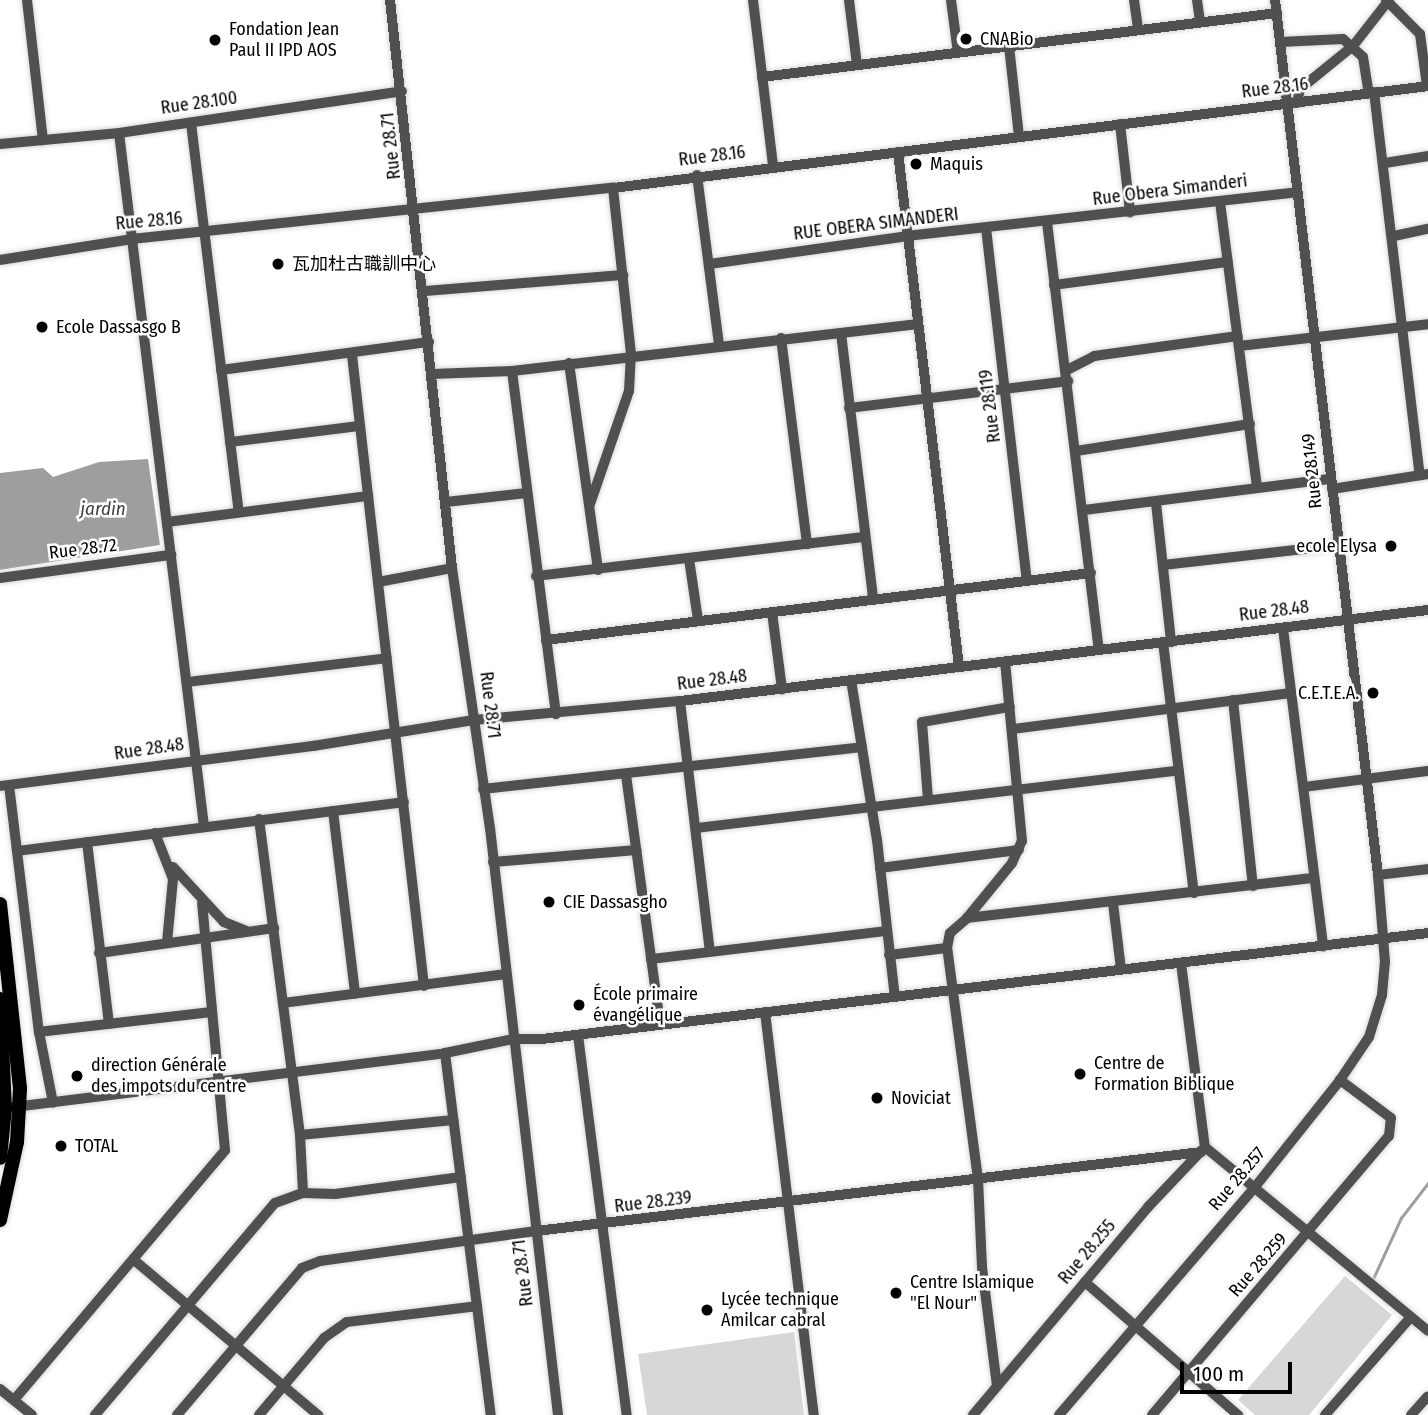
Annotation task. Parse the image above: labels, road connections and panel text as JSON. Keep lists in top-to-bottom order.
{
  "streets": {
    "street": [
      "Rue 28.16",
      "Rue 28.100",
      "Rue 28.71",
      "Rue Obera Simanderi",
      "RUE OBERA SIMANDERI",
      "Rue 28.119",
      "Rue 28.149",
      "Rue 28.72",
      "Rue 28.48",
      "Rue 28.257",
      "Rue 28.239",
      "Rue 28.255",
      "Rue 28.259"
    ]
  },
  "crossings": [
    ["Rue 28.16", "Rue 28.71"],
    ["Rue 28.16", "Rue 28.149"],
    ["Rue 28.100", "Rue 28.71"],
    ["Rue 28.71", "Rue 28.48"],
    ["Rue 28.71", "Rue 28.239"],
    ["Rue Obera Simanderi", "RUE OBERA SIMANDERI"],
    ["Rue Obera Simanderi", "Rue 28.149"],
    ["RUE OBERA SIMANDERI", "Rue 28.119"],
    ["Rue 28.149", "Rue 28.48"],
    ["Rue 28.149", "Rue 28.257"],
    ["Rue 28.257", "Rue 28.259"],
    ["Rue 28.239", "Rue 28.255"]
  ],
  "water": ["jardin"],
  "places": [
    "CNABio",
    "Fondation Jean Paul II IPD AOS",
    "Maquis",
    "瓦加杜古職訓中心",
    "Ecole Dassasgo B",
    "ecole Elysa",
    "C.E.T.E.A.",
    "CIE Dassasgho",
    "École primaire évangélique",
    "Centre de Formation Biblique",
    "direction Générale des impots du centre",
    "Noviciat",
    "TOTAL",
    "Centre Islamique \"El Nour\"",
    "Lycée technique Amilcar cabral"
  ],
  "scale_bar": "100 m"
}
